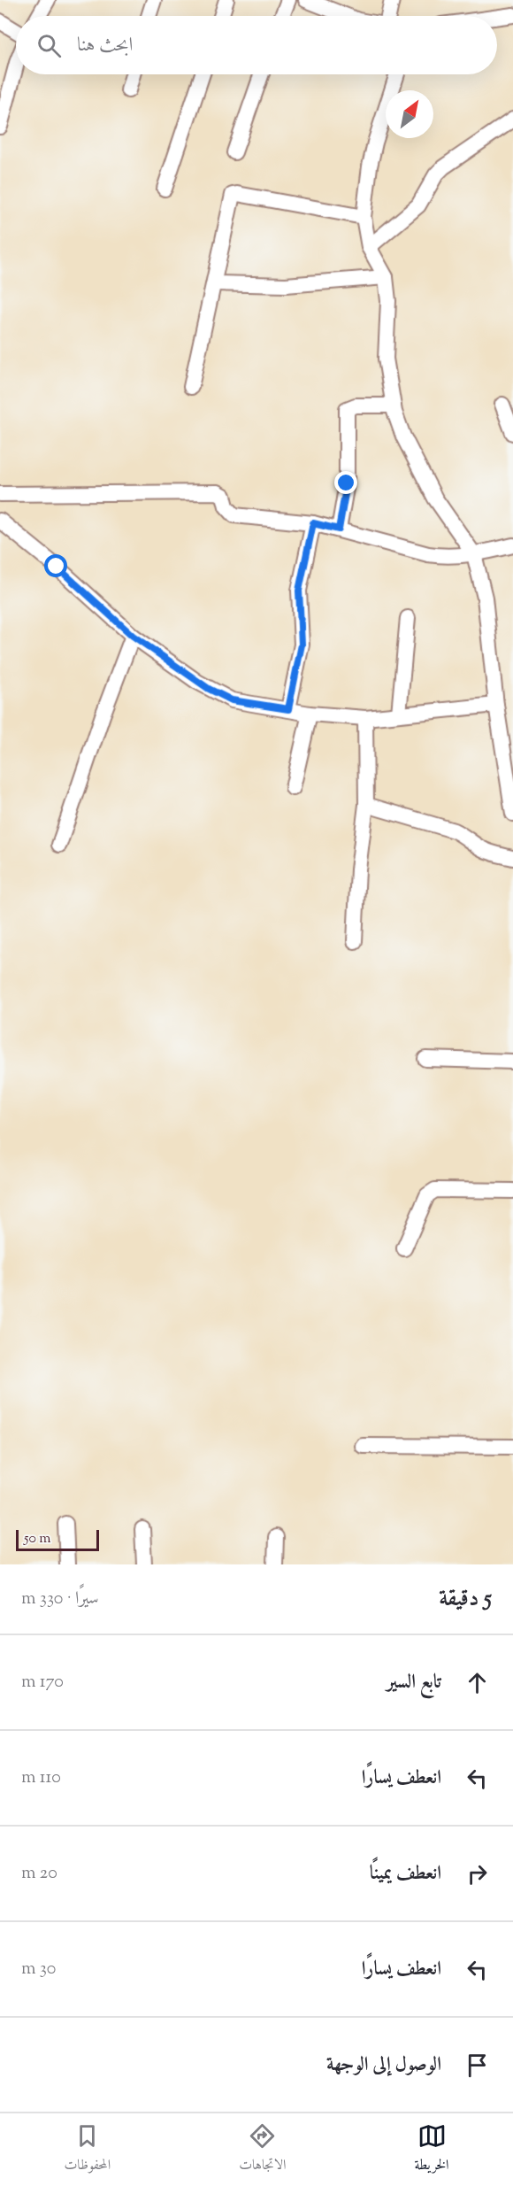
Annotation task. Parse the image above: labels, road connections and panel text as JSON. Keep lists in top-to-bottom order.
{
  "scale_bar": "50 m",
  "north": "top right",
  "page": {
    "search": "ابحث هنا",
    "scale": "50 m",
    "heading": ["5 دقيقة", "سيرًا · 330 m"],
    "list": [
      ["تابع السير", "170 m"],
      ["انعطف يسارًا", "110 m"],
      ["انعطف يمينًا", "20 m"],
      ["انعطف يسارًا", "30 m"],
      "الوصول إلى الوجهة"
    ],
    "nav": ["الخريطة", "الاتجاهات", "المحفوظات"]
  }
}
